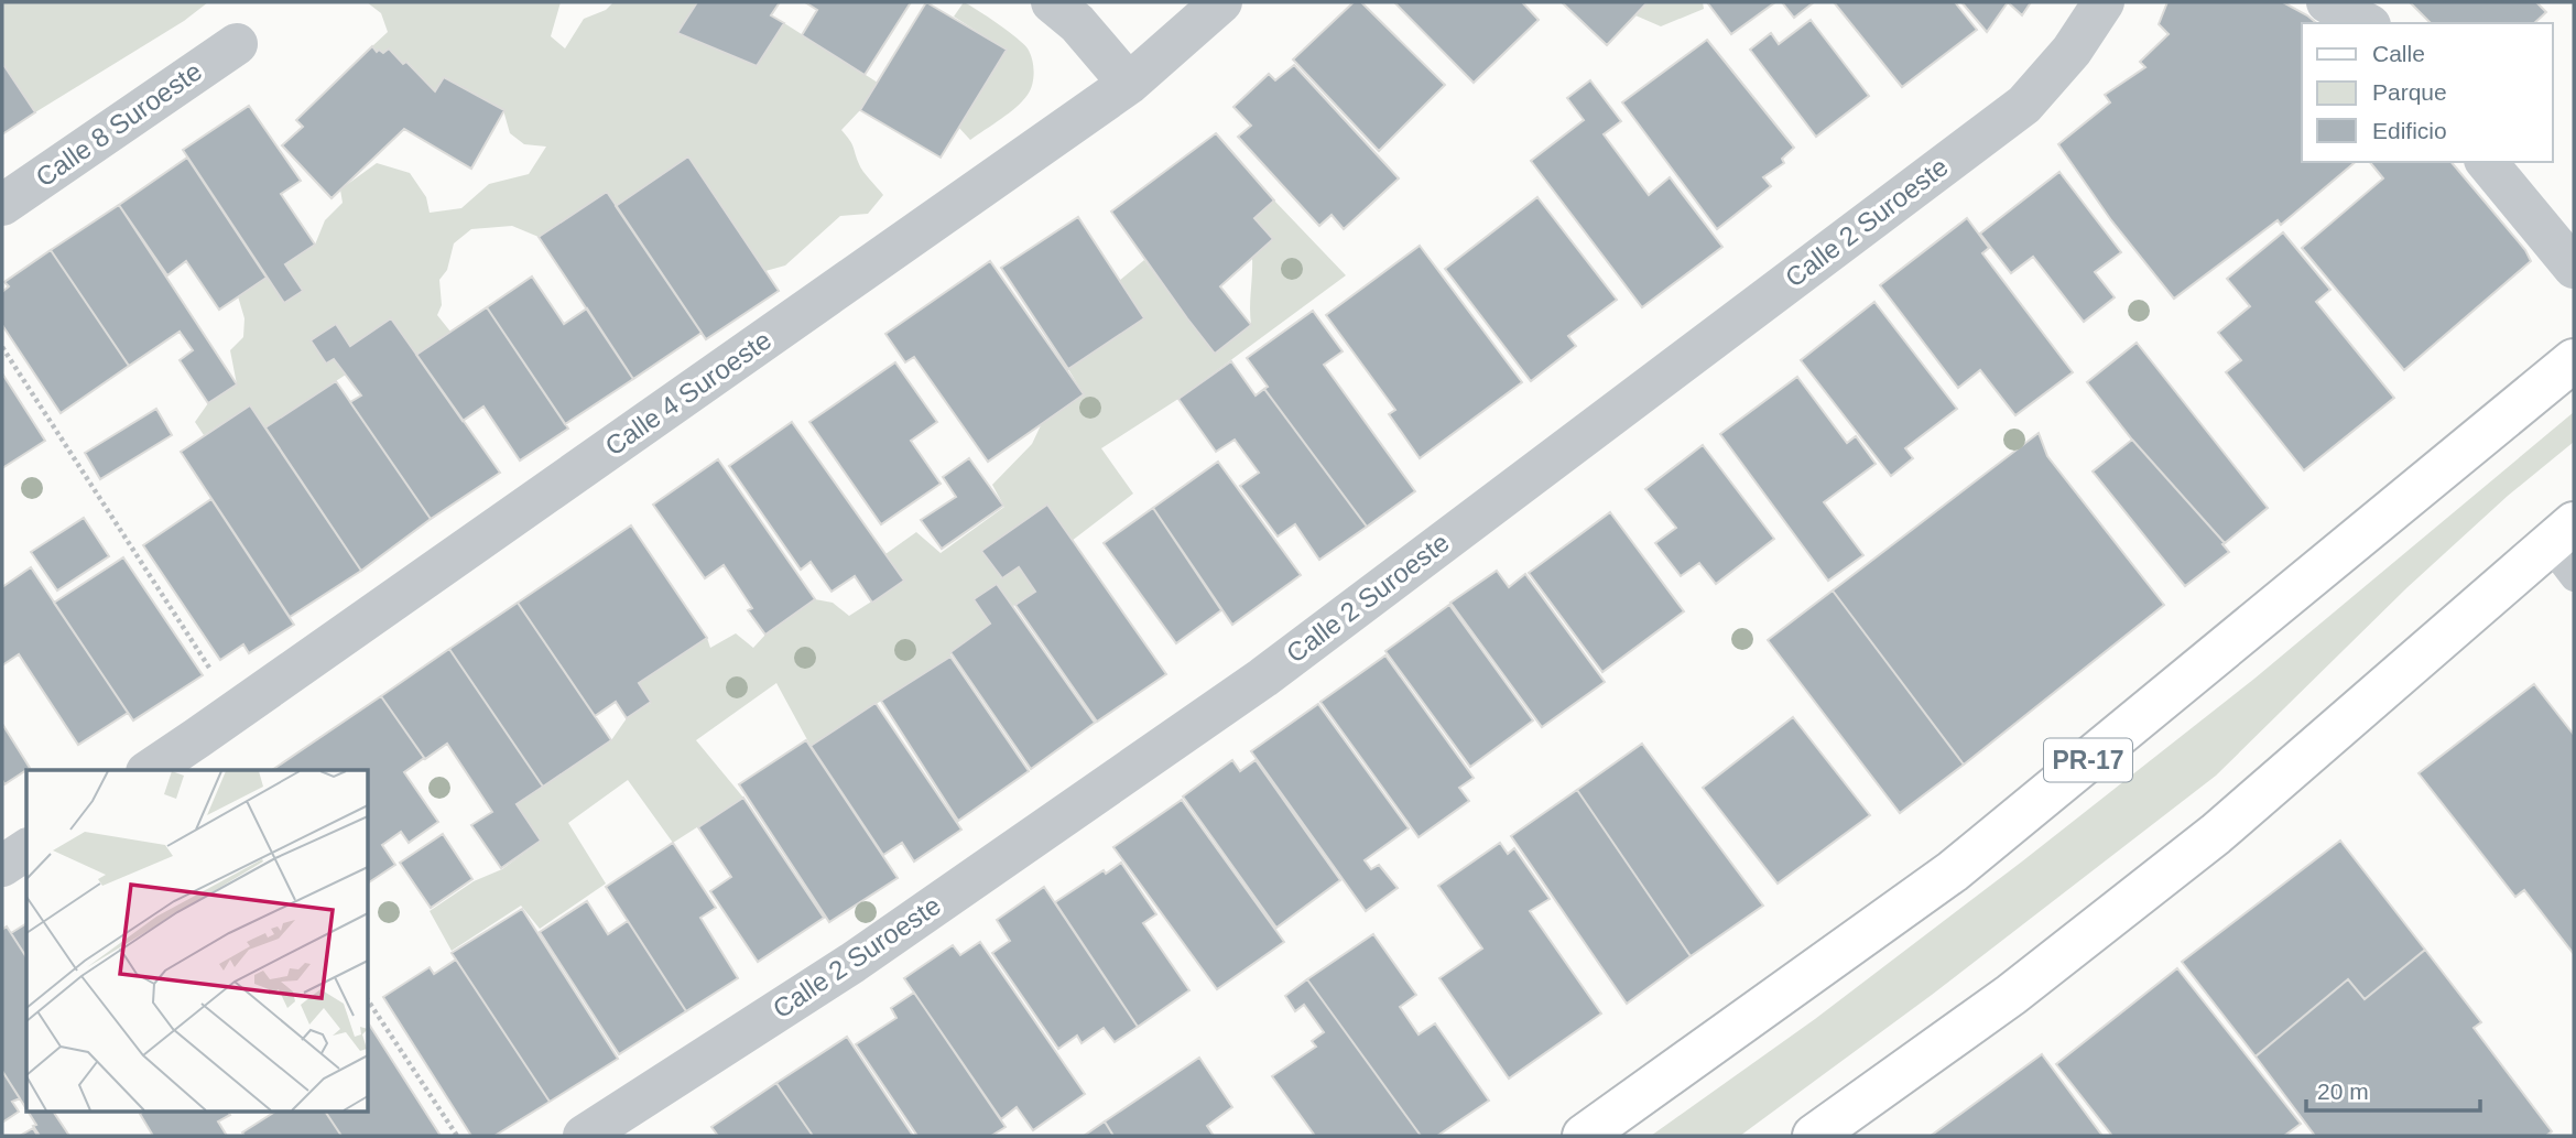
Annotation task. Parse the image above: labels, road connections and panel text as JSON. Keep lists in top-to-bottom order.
{
  "streets": {
    "main road": ["PR-17"],
    "street": ["Calle 8 Suroeste", "Calle 2 Suroeste", "Calle 4 Suroeste"]
  },
  "legend": ["Calle", "Parque", "Edificio"],
  "scale_bar": "20 m"
}
